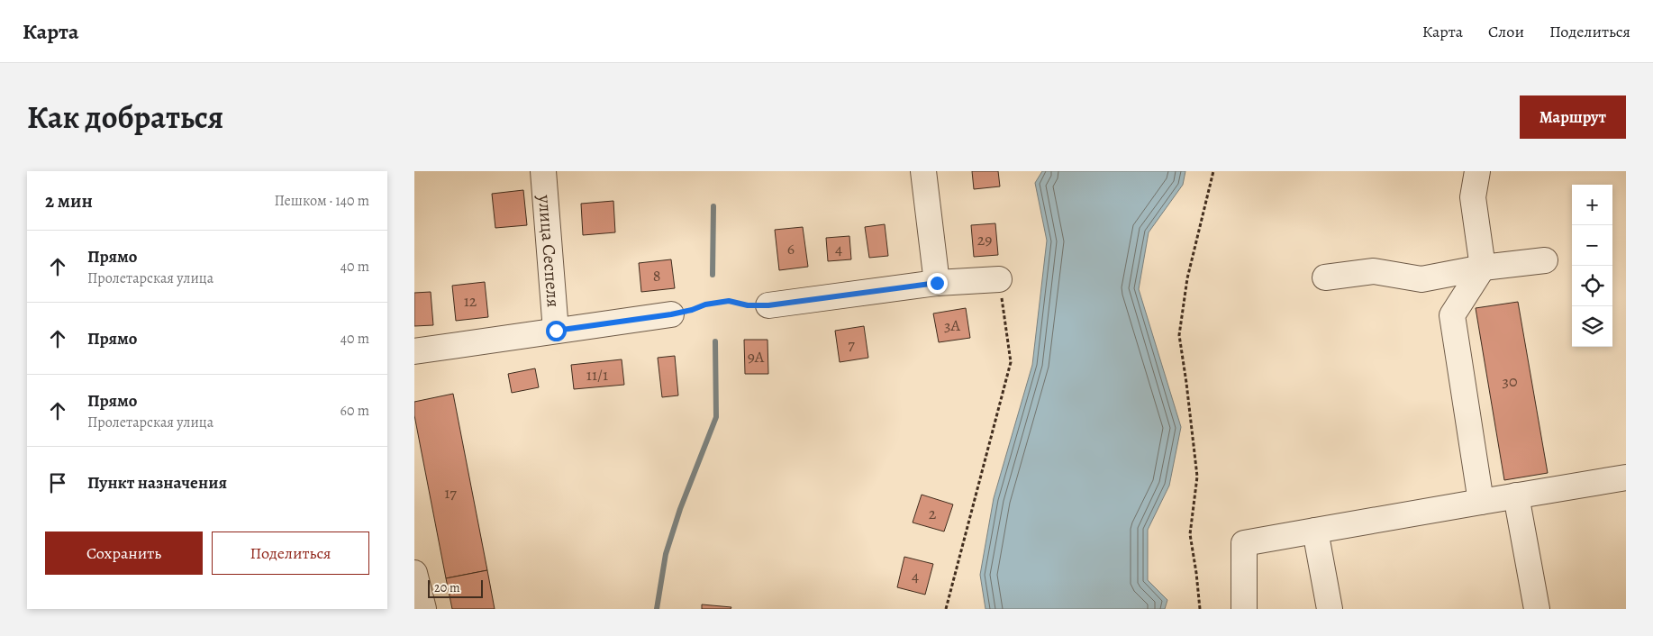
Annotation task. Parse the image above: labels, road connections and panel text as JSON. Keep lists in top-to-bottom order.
{
  "streets": {
    "street": ["улица Сеспеля"]
  },
  "house_numbers": [
    "29",
    "6",
    "4",
    "8",
    "12",
    "3А",
    "7",
    "9А",
    "11/1",
    "30",
    "17",
    "2",
    "4"
  ],
  "scale_bar": "20 m",
  "page": {
    "header": "Карта",
    "nav": ["Карта", "Слои", "Поделиться"],
    "title": "Как добраться",
    "buttons": [
      "Маршрут",
      ["Сохранить", "Поделиться"]
    ],
    "heading": ["2 мин", "Пешком · 140 m"],
    "map_buttons": ["+", "−"],
    "list": [
      ["Прямо", "Пролетарская улица", "40 m"],
      ["Прямо", "40 m"],
      ["Прямо", "Пролетарская улица", "60 m"],
      "Пункт назначения"
    ],
    "scale": "20 m"
  }
}
